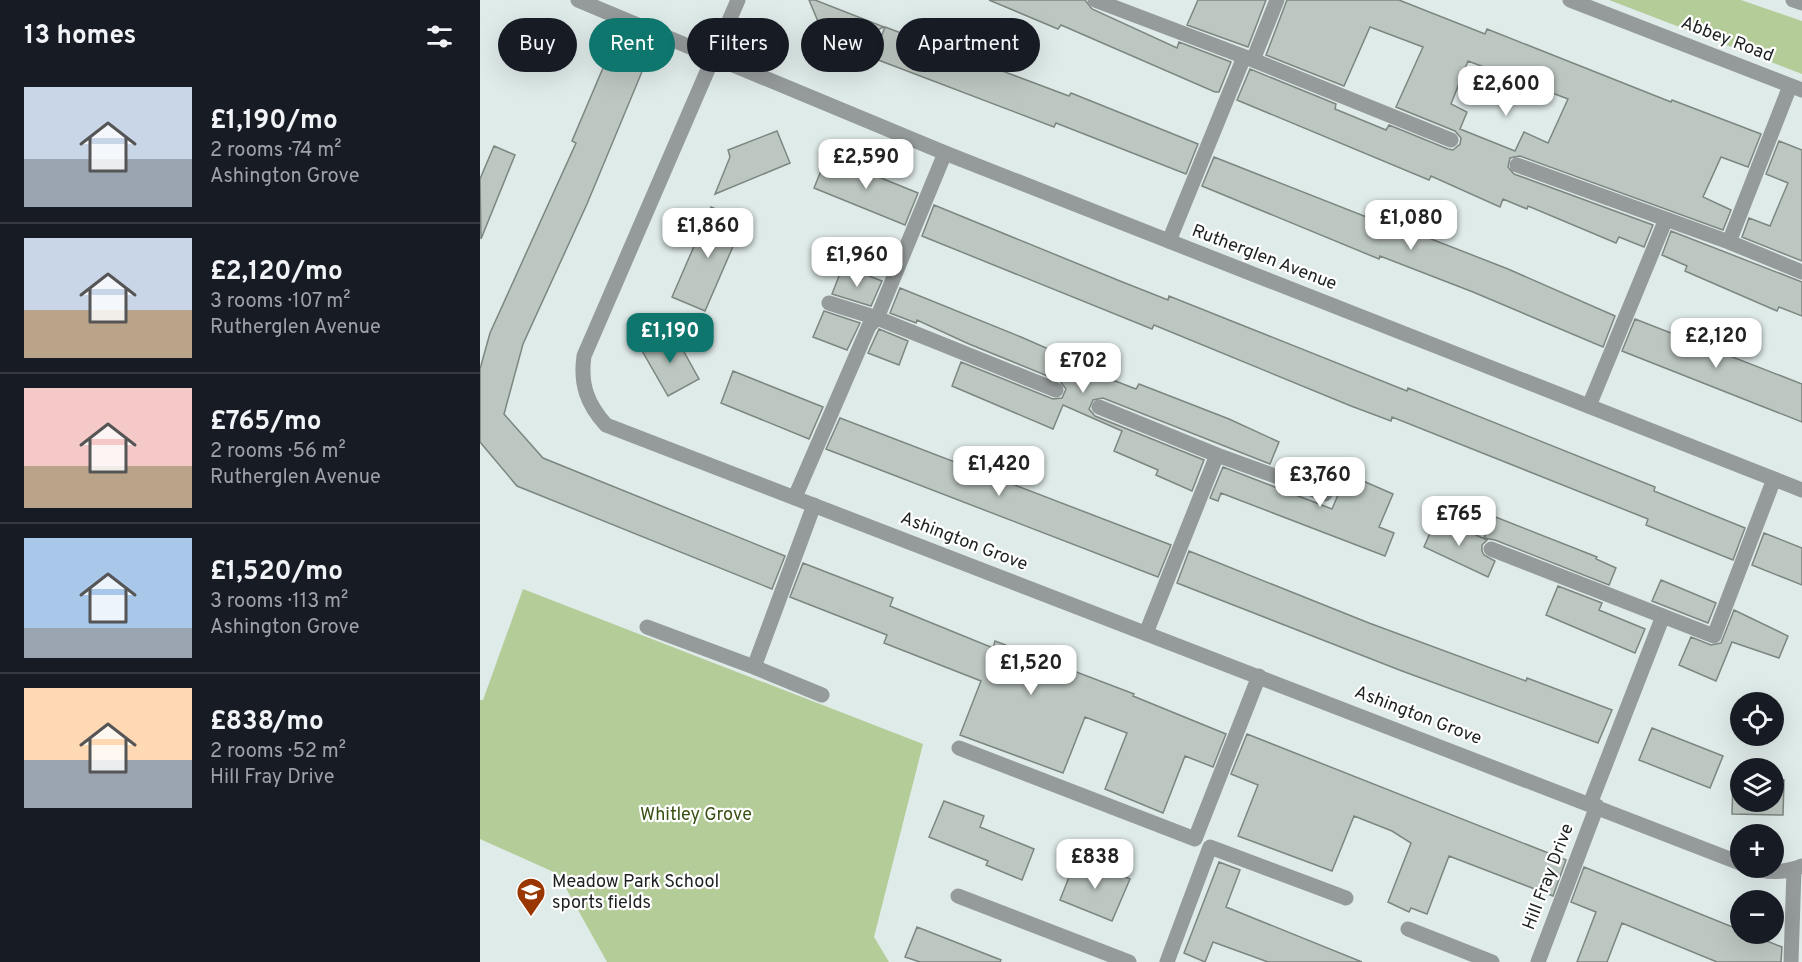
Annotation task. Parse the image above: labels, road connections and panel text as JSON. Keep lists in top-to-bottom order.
{
  "streets": {
    "street": [
      "Abbey Road",
      "Rutherglen Avenue",
      "Ashington Grove",
      "Hill Fray Drive"
    ]
  },
  "crossings": [
    ["Ashington Grove", "Hill Fray Drive"]
  ],
  "parks": ["Whitley Grove"],
  "places": {
    "school or university": ["Meadow Park School sports fields"]
  },
  "page": {
    "heading": "13 homes",
    "chip": [
      "Buy",
      "Rent",
      "Filters",
      "New",
      "Apartment"
    ],
    "price": [
      "£2,600",
      "£2,590",
      "£1,080",
      "£1,860",
      "£1,960",
      "£1,190",
      "£2,120",
      "£702",
      "£1,420",
      "£3,760",
      "£765",
      "£1,520",
      "£838"
    ],
    "list": [
      {
        "name": "£1,190/mo",
        "note": "2 rooms · 74 m² · Ashington Grove"
      },
      {
        "name": "£2,120/mo",
        "note": "3 rooms · 107 m² · Rutherglen Avenue"
      },
      {
        "name": "£765/mo",
        "note": "2 rooms · 56 m² · Rutherglen Avenue"
      },
      {
        "name": "£1,520/mo",
        "note": "3 rooms · 113 m² · Ashington Grove"
      },
      {
        "name": "£838/mo",
        "note": "2 rooms · 52 m² · Hill Fray Drive"
      }
    ],
    "map_buttons": ["+", "−"]
  }
}
